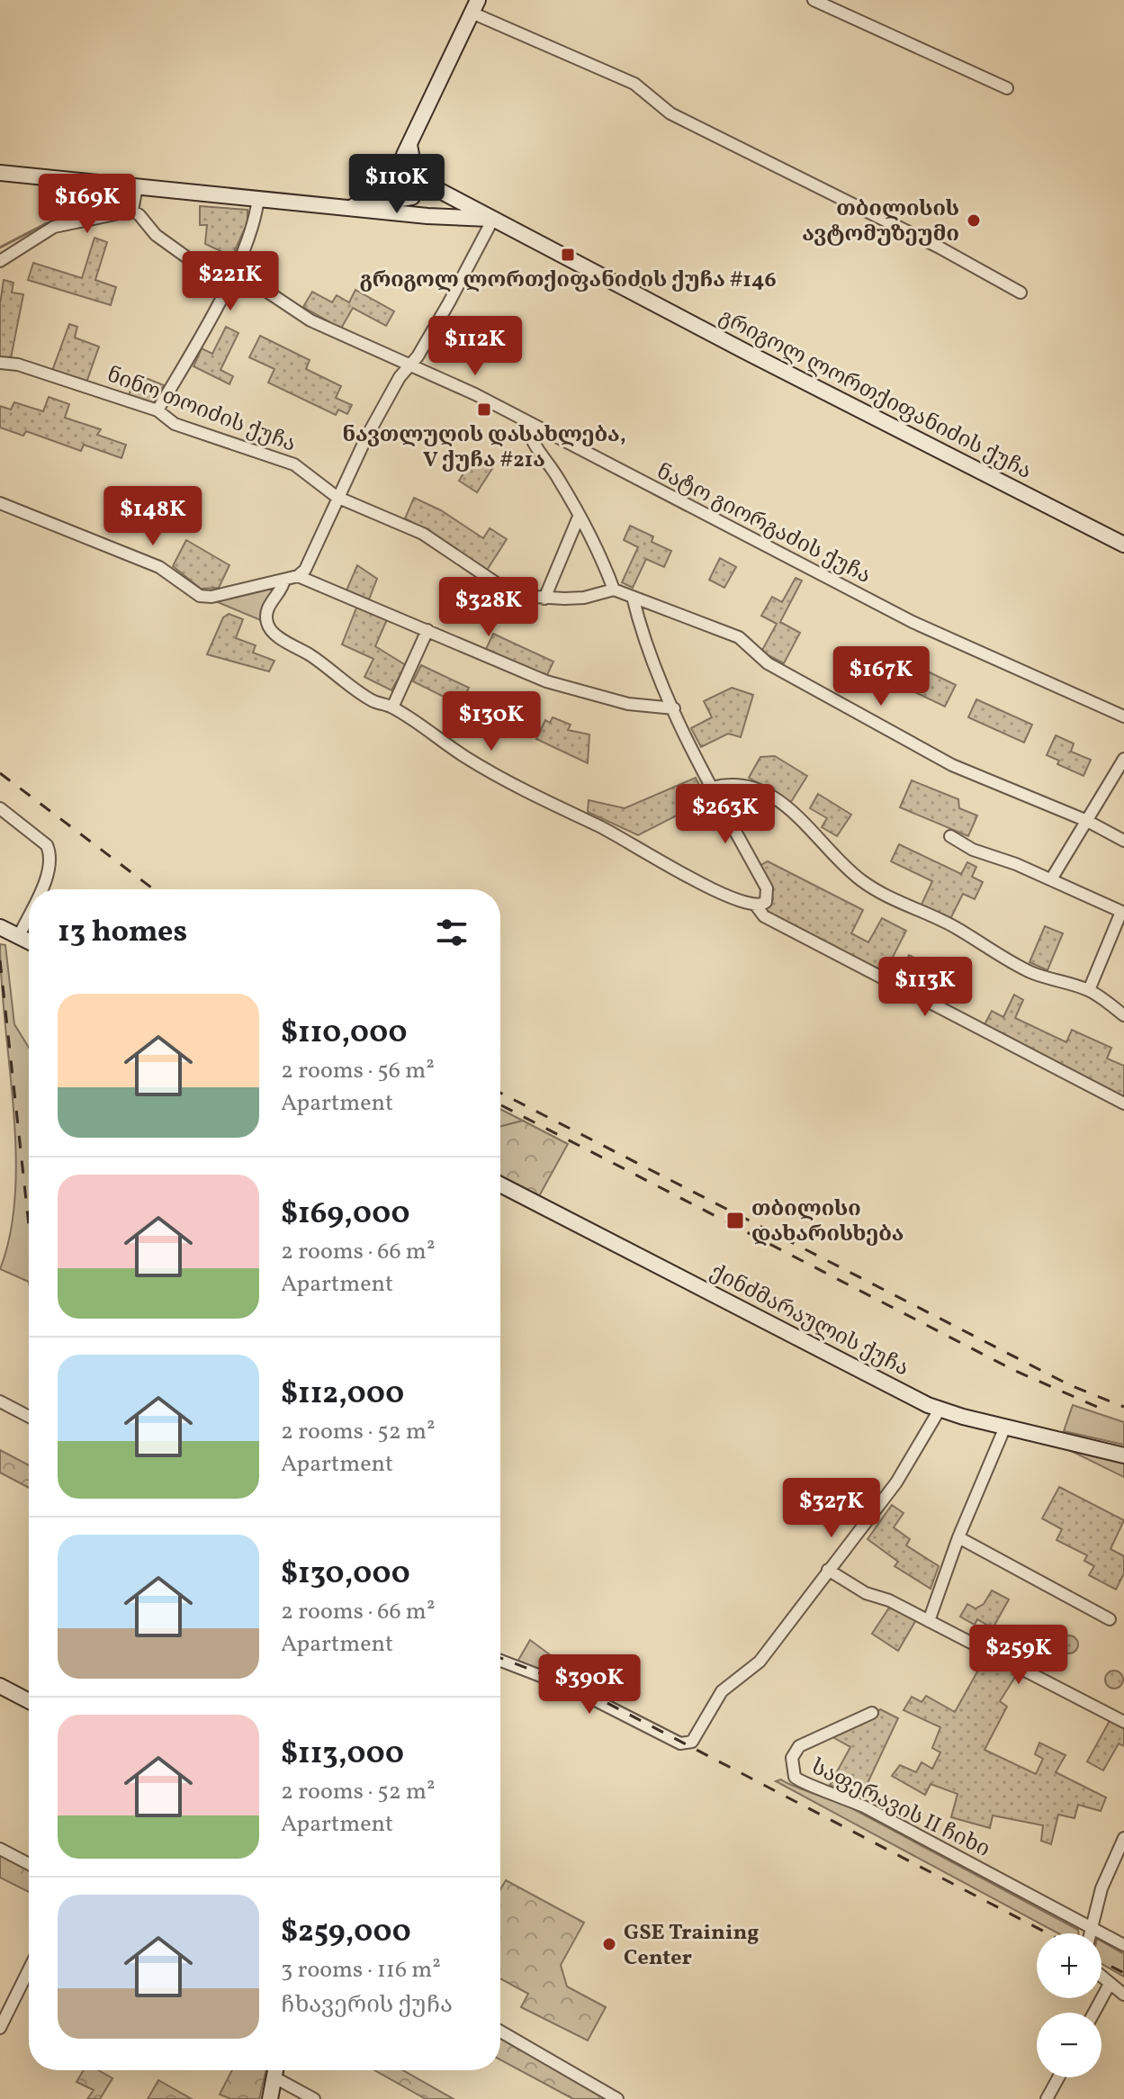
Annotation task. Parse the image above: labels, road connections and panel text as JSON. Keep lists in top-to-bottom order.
{
  "streets": {
    "street": [
      "გრიგოლ ლორთქიფანიძის ქუჩა",
      "ნინო თოიძის ქუჩა",
      "ნატო გიორგაძის ქუჩა",
      "ქინძმარაულის ქუჩა",
      "საფერავის II ჩიხი"
    ]
  },
  "places": {
    "other": ["თბილისის ავტომუზეუმი", "GSE Training Center"],
    "transit": ["გრიგოლ ლორთქიფანიძის ქუჩა #146", "ნავთლუღის დასახლება, V ქუჩა #21ა", "თბილისი დახარისხება"]
  },
  "page": {
    "price": [
      "$110K",
      "$169K",
      "$221K",
      "$112K",
      "$148K",
      "$328K",
      "$167K",
      "$130K",
      "$263K",
      "$113K",
      "$327K",
      "$259K",
      "$390K"
    ],
    "heading": "13 homes",
    "list": [
      {
        "name": "$110,000",
        "note": "2 rooms · 56 m² · Apartment"
      },
      {
        "name": "$169,000",
        "note": "2 rooms · 66 m² · Apartment"
      },
      {
        "name": "$112,000",
        "note": "2 rooms · 52 m² · Apartment"
      },
      {
        "name": "$130,000",
        "note": "2 rooms · 66 m² · Apartment"
      },
      {
        "name": "$113,000",
        "note": "2 rooms · 52 m² · Apartment"
      },
      {
        "name": "$259,000",
        "note": "3 rooms · 116 m² · ჩხავერის ქუჩა"
      }
    ],
    "map_buttons": ["+", "−"]
  }
}
